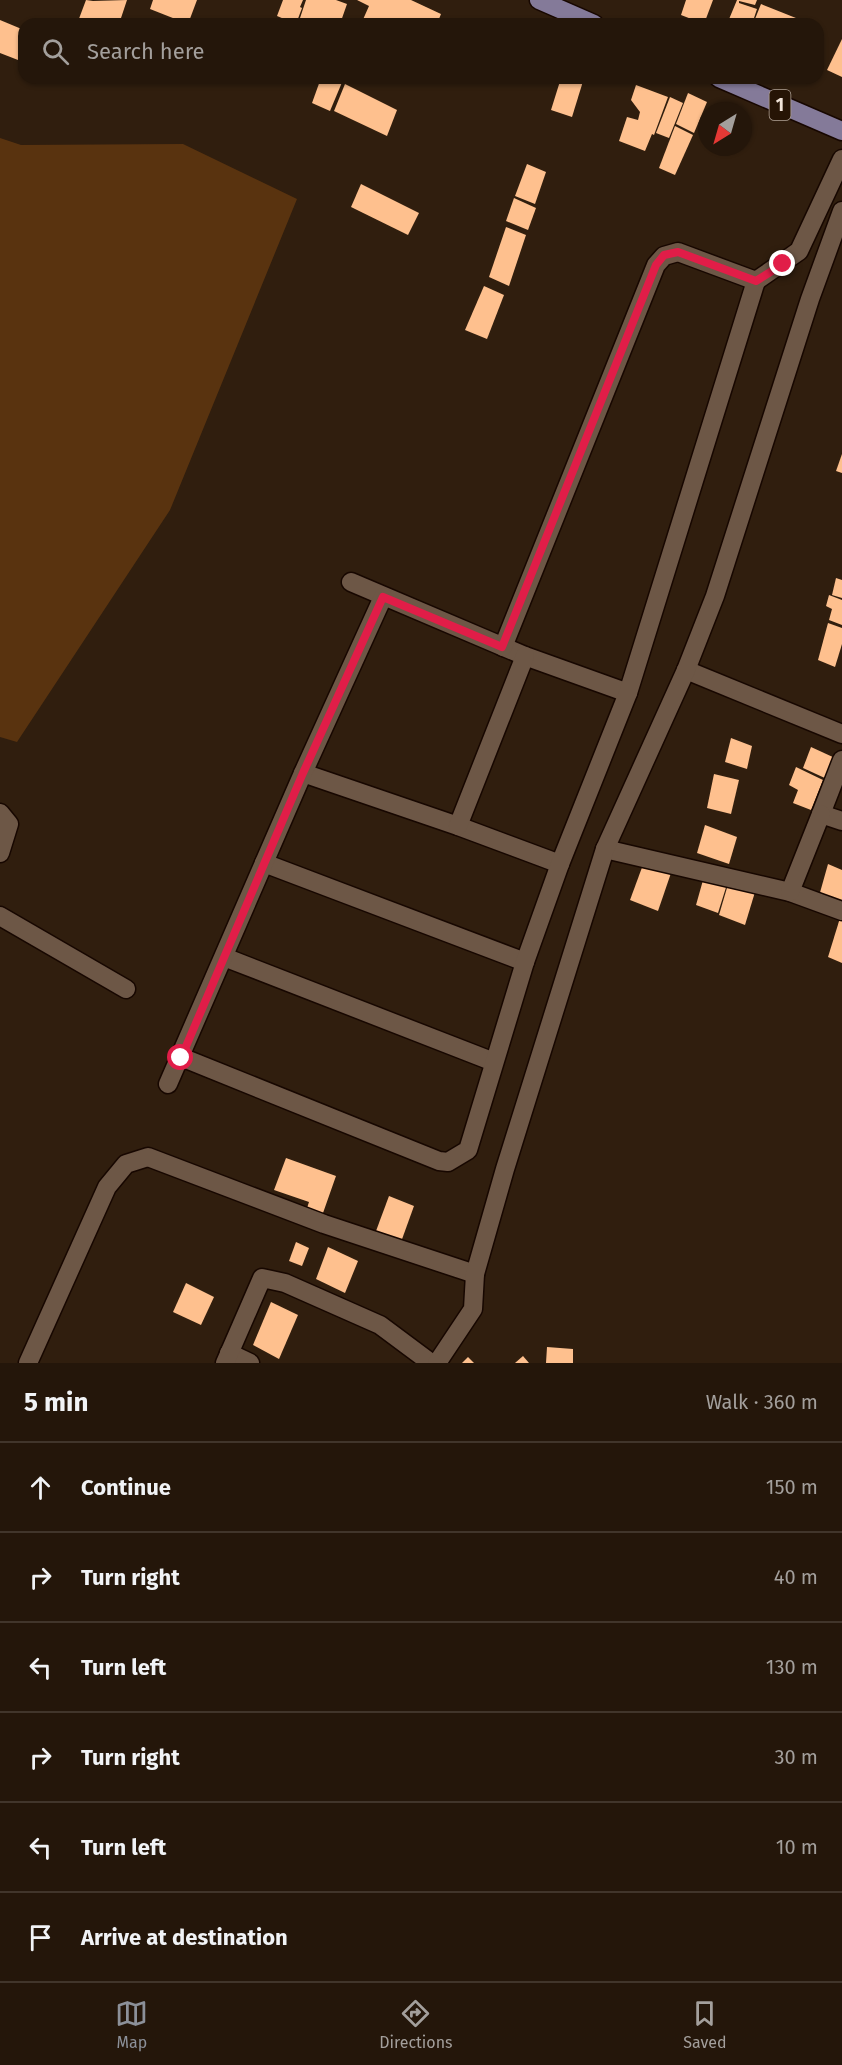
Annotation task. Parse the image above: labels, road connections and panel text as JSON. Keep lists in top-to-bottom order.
{
  "streets": {
    "main road": ["1"]
  },
  "north": "bottom left",
  "page": {
    "search": "Search here",
    "heading": ["5 min", "Walk · 360 m"],
    "list": [
      ["Continue", "150 m"],
      ["Turn right", "40 m"],
      ["Turn left", "130 m"],
      ["Turn right", "30 m"],
      ["Turn left", "10 m"],
      "Arrive at destination"
    ],
    "nav": ["Map", "Directions", "Saved"]
  }
}
